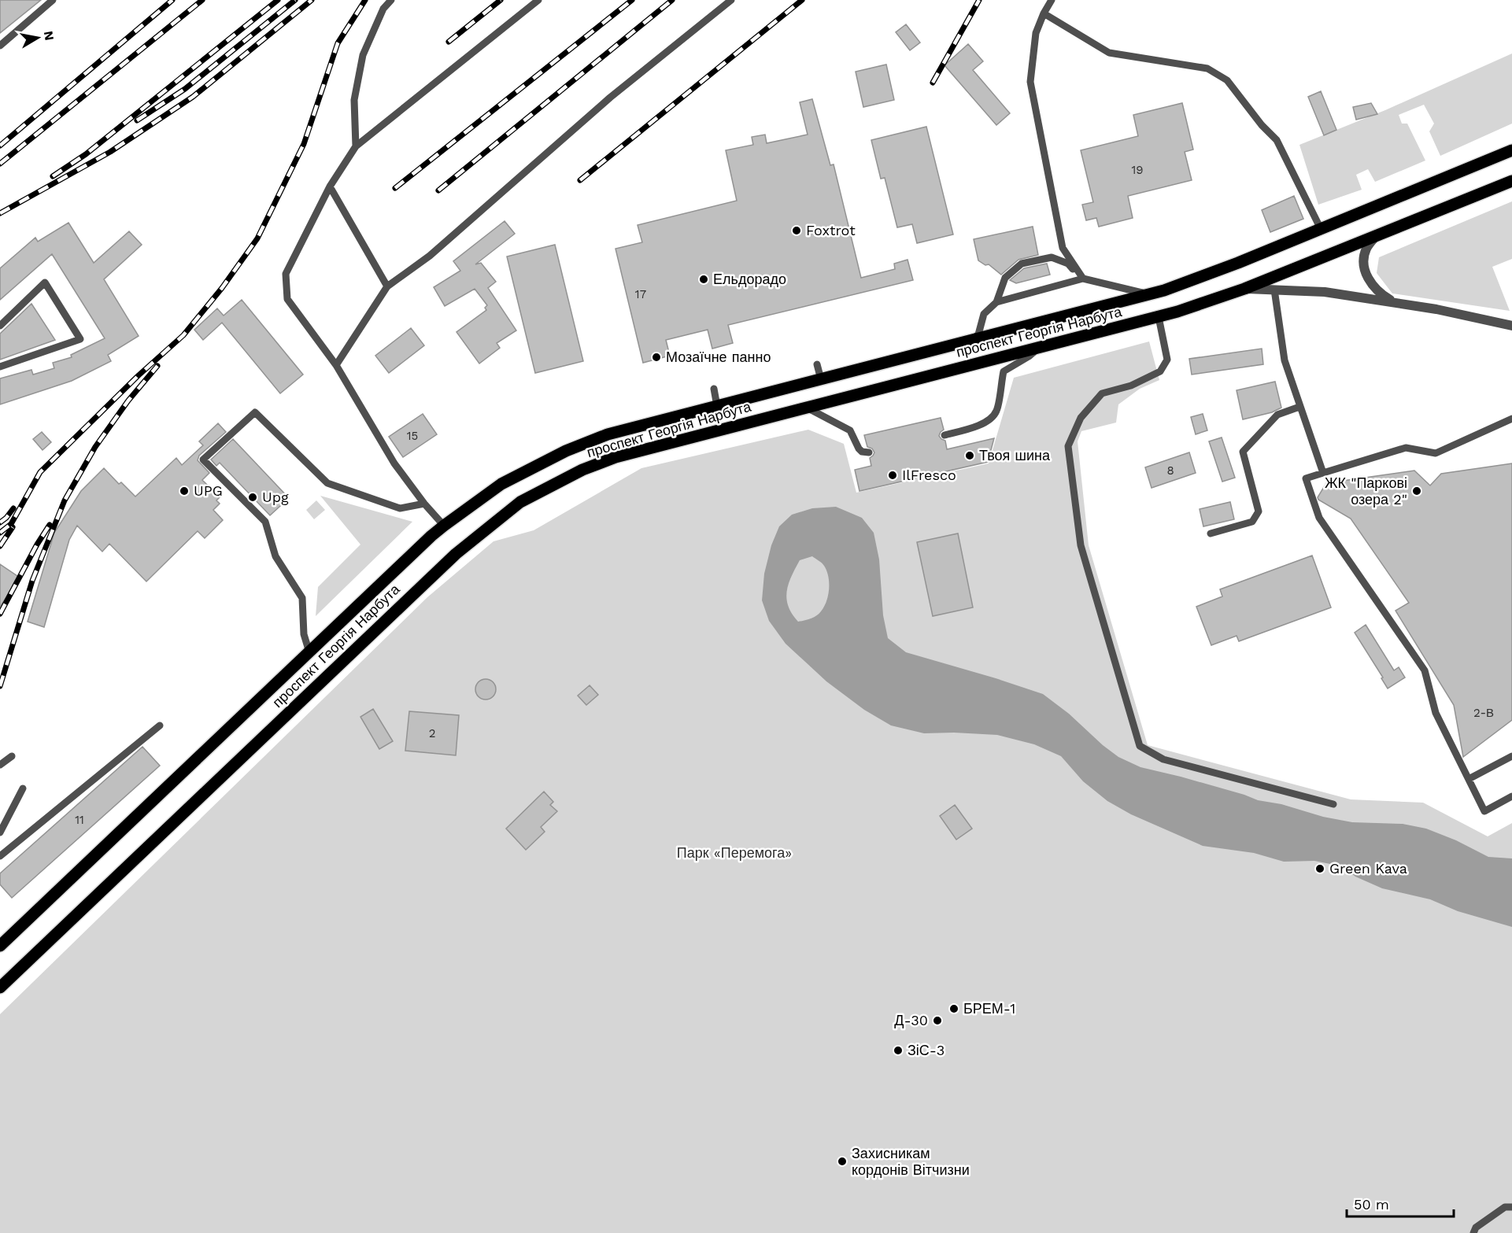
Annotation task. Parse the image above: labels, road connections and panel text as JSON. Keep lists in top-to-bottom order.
{
  "streets": {
    "main road": ["проспект Георгія Нарбута"]
  },
  "parks": ["Парк «Перемога»"],
  "places": [
    "Foxtrot",
    "Ельдорадо",
    "Мозаїчне панно",
    "Твоя шина",
    "IlFresco",
    "UPG",
    "ЖК \"Паркові озера 2\"",
    "Upg",
    "Green Kava",
    "БРЕМ-1",
    "Д-30",
    "ЗіС-3",
    "Захисникам кордонів Вітчизни"
  ],
  "house_numbers": [
    "19",
    "17",
    "15",
    "8",
    "2-В",
    "2",
    "11"
  ],
  "scale_bar": "50 m",
  "north": "right"
}
